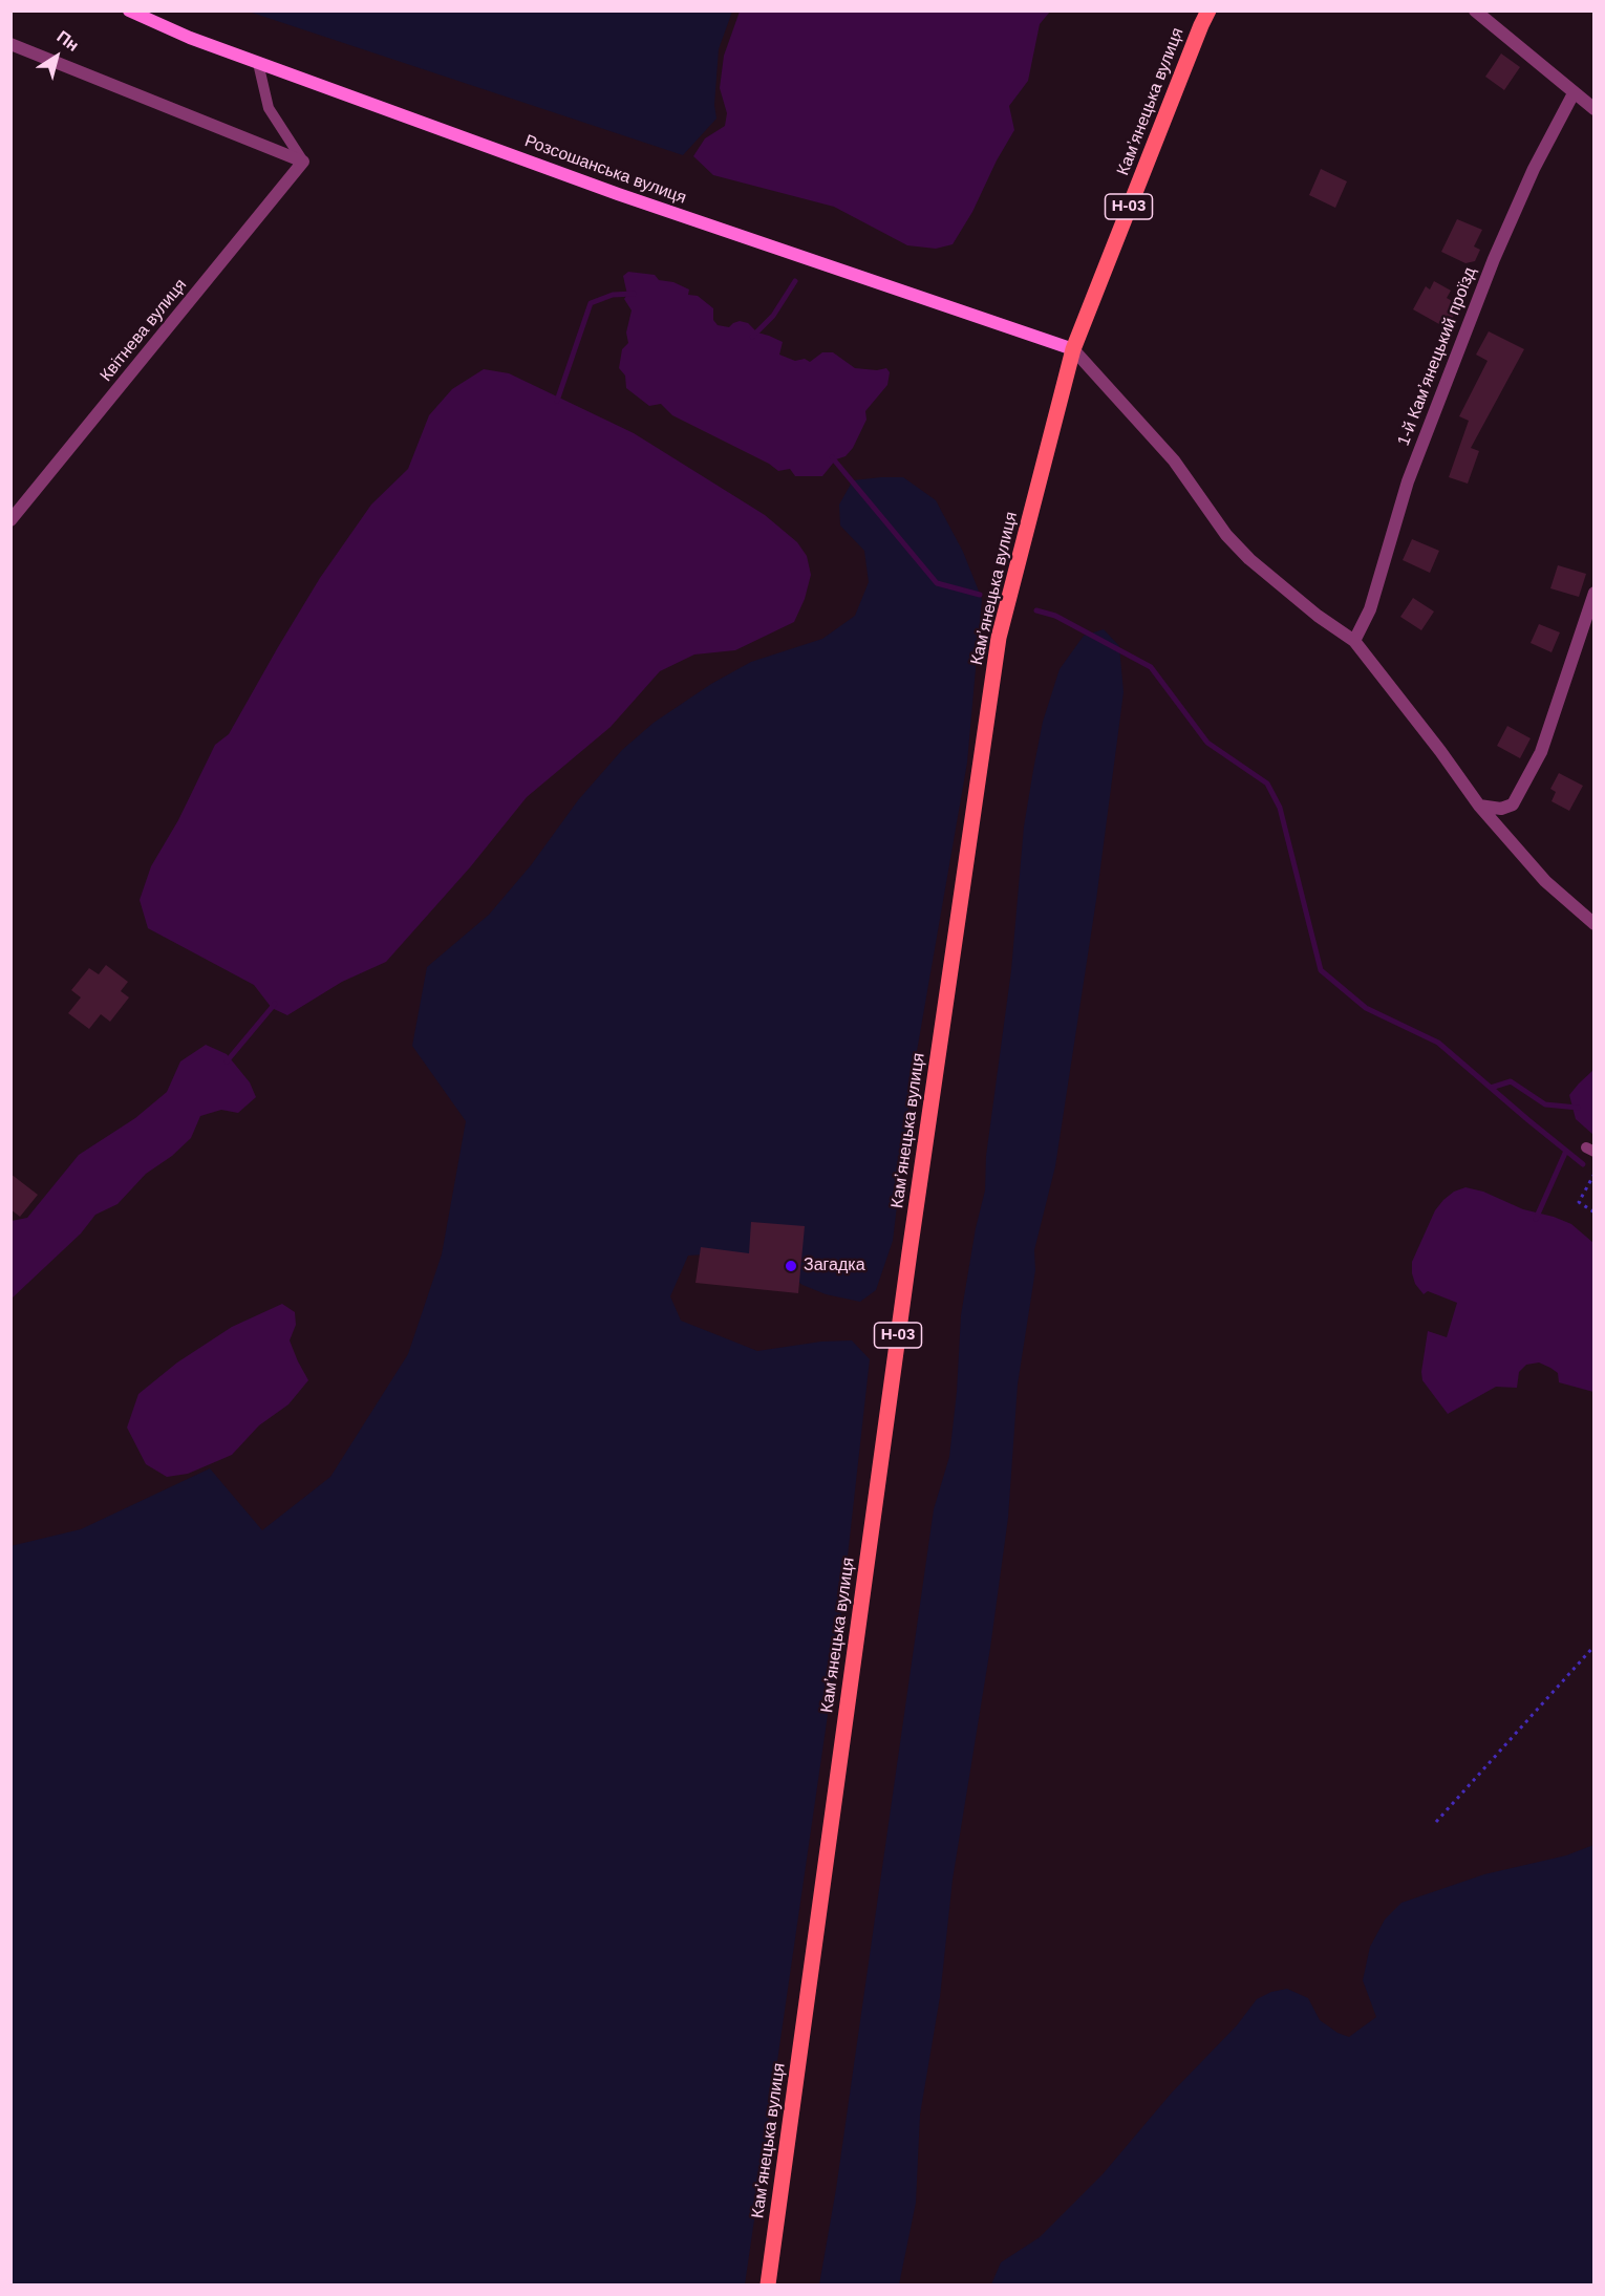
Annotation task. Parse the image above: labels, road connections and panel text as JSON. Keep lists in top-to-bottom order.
{
  "streets": {
    "main road": ["Камʼянецька вулиця", "Н-03"],
    "street": ["Розсошанська вулиця", "Квітнева вулиця", "1-й Камʼянецький проїзд"]
  },
  "crossings": [
    ["Камʼянецька вулиця", "Розсошанська вулиця"]
  ],
  "places": ["Загадка"],
  "north": "top right"
}
